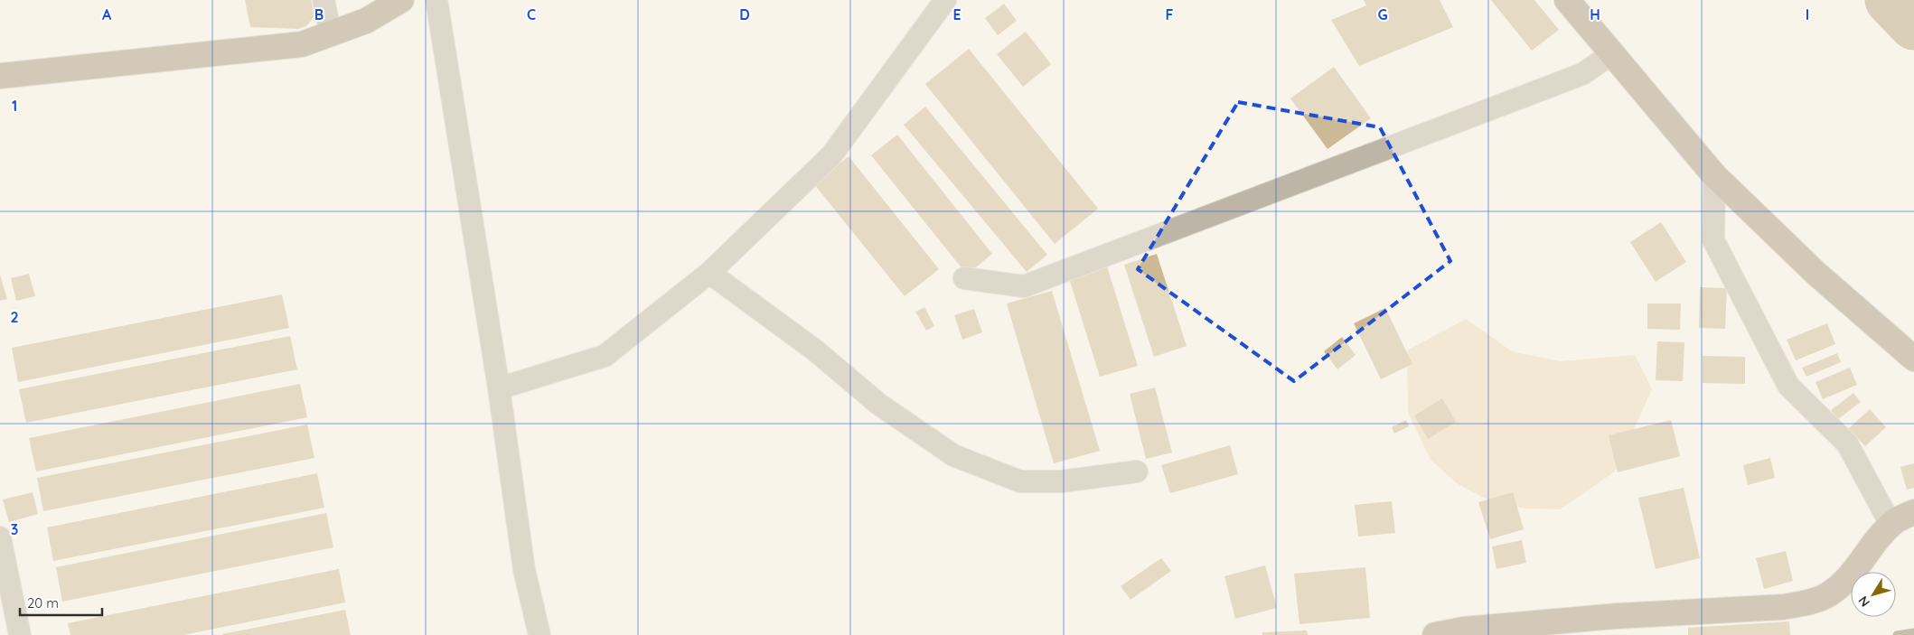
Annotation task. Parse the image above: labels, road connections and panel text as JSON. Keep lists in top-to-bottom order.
{
  "scale_bar": "20 m",
  "north": "bottom left",
  "grid": {
    "columns": [
      "A",
      "B",
      "C",
      "D",
      "E",
      "F",
      "G",
      "H",
      "I"
    ],
    "rows": ["1", "2", "3"]
  }
}
